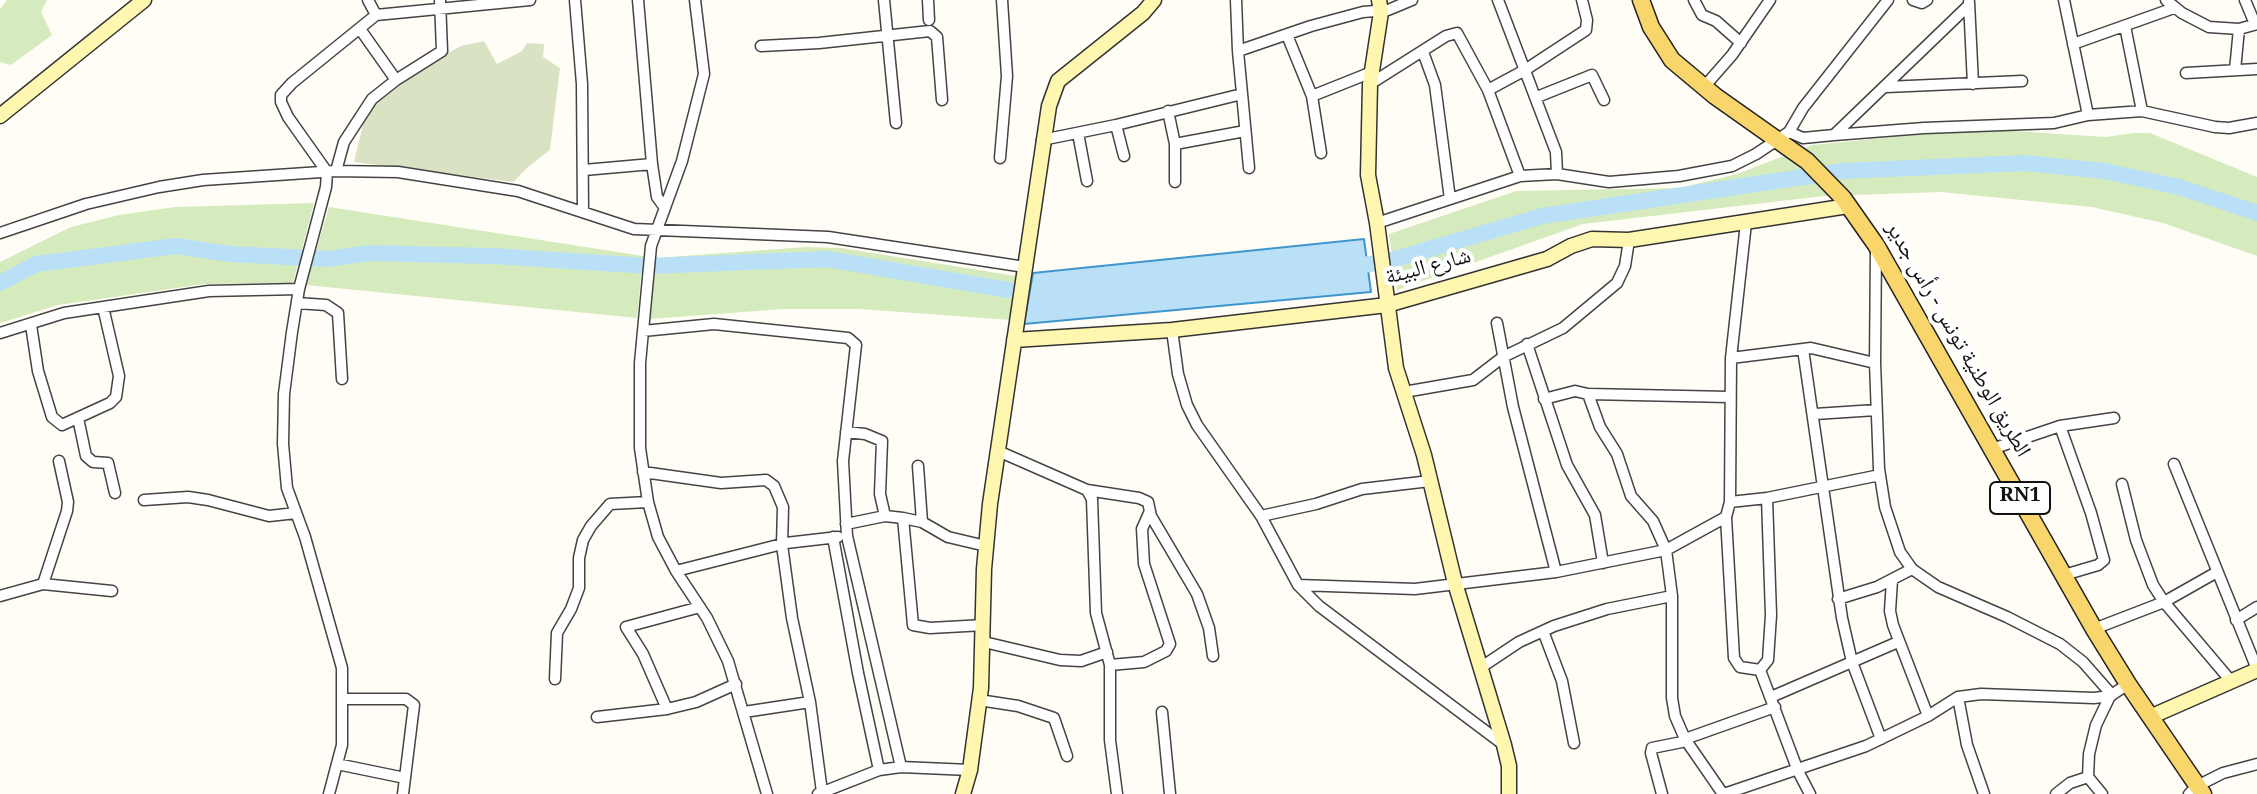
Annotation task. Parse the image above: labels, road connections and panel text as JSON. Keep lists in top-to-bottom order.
{
  "streets": {
    "main road": ["الطريق الوطنية تونس - رأس جدير", "RN1"],
    "street": ["شارع البيئة"]
  },
  "crossings": [
    ["شارع البيئة", "الطريق الوطنية تونس - رأس جدير"]
  ]
}
